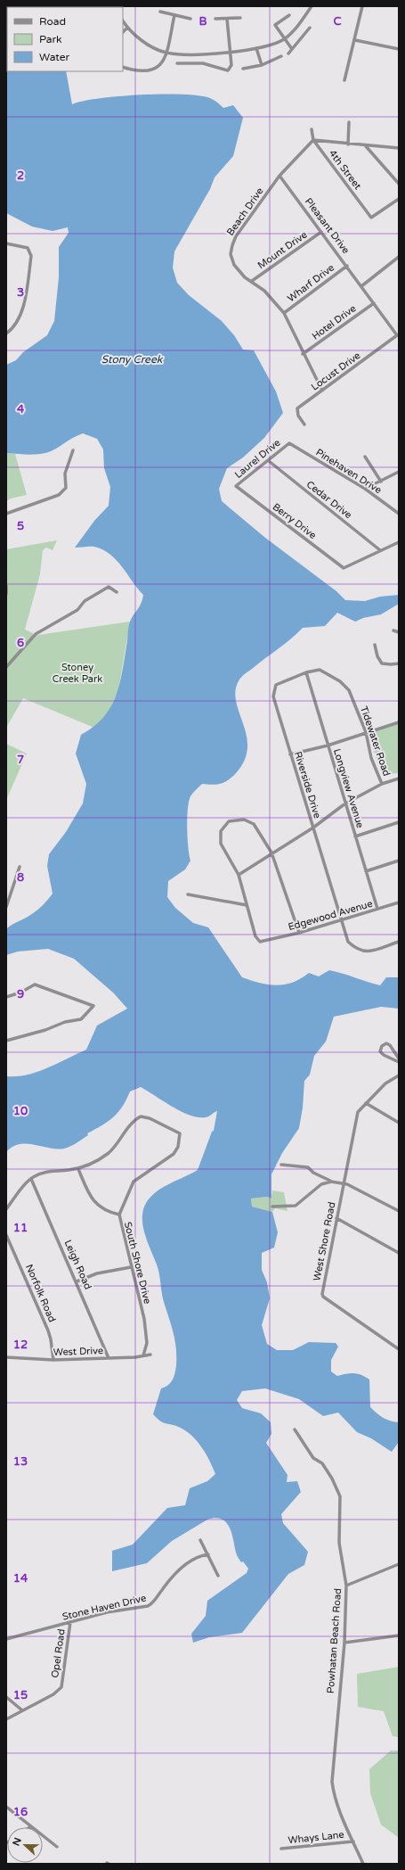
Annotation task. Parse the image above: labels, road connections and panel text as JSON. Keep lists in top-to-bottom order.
{
  "streets": {
    "street": [
      "4th Street",
      "Beach Drive",
      "Pleasant Drive",
      "Mount Drive",
      "Wharf Drive",
      "Hotel Drive",
      "Locust Drive",
      "Laurel Drive",
      "Pinehaven Drive",
      "Cedar Drive",
      "Berry Drive",
      "Tidewater Road",
      "Riverside Drive",
      "Longview Avenue",
      "Edgewood Avenue",
      "West Shore Road",
      "South Shore Drive",
      "Leigh Road",
      "Norfolk Road",
      "West Drive",
      "Stone Haven Drive",
      "Powhatan Beach Road",
      "Opel Road",
      "Whays Lane"
    ]
  },
  "crossings": [
    ["4th Street", "Beach Drive"],
    ["Beach Drive", "Pleasant Drive"],
    ["Beach Drive", "Mount Drive"],
    ["Beach Drive", "Wharf Drive"],
    ["Beach Drive", "Hotel Drive"],
    ["Beach Drive", "Locust Drive"],
    ["Pleasant Drive", "Mount Drive"],
    ["Pleasant Drive", "Wharf Drive"],
    ["Pleasant Drive", "Hotel Drive"],
    ["Pleasant Drive", "Locust Drive"],
    ["Laurel Drive", "Pinehaven Drive"],
    ["Laurel Drive", "Cedar Drive"],
    ["Laurel Drive", "Berry Drive"],
    ["Cedar Drive", "Berry Drive"],
    ["Tidewater Road", "Riverside Drive"],
    ["Tidewater Road", "Longview Avenue"],
    ["Riverside Drive", "Longview Avenue"],
    ["Riverside Drive", "Edgewood Avenue"],
    ["Longview Avenue", "Edgewood Avenue"],
    ["South Shore Drive", "West Drive"],
    ["Leigh Road", "West Drive"],
    ["Norfolk Road", "West Drive"],
    ["Stone Haven Drive", "Opel Road"],
    ["Powhatan Beach Road", "Whays Lane"]
  ],
  "water": ["Stony Creek"],
  "parks": ["Stoney Creek Park"],
  "legend": ["Road", "Park", "Water"],
  "north": "left",
  "grid": {
    "columns": ["B", "C"],
    "rows": [
      "2",
      "3",
      "4",
      "5",
      "6",
      "7",
      "8",
      "9",
      "10",
      "11",
      "12",
      "13",
      "14",
      "15",
      "16"
    ]
  }
}
